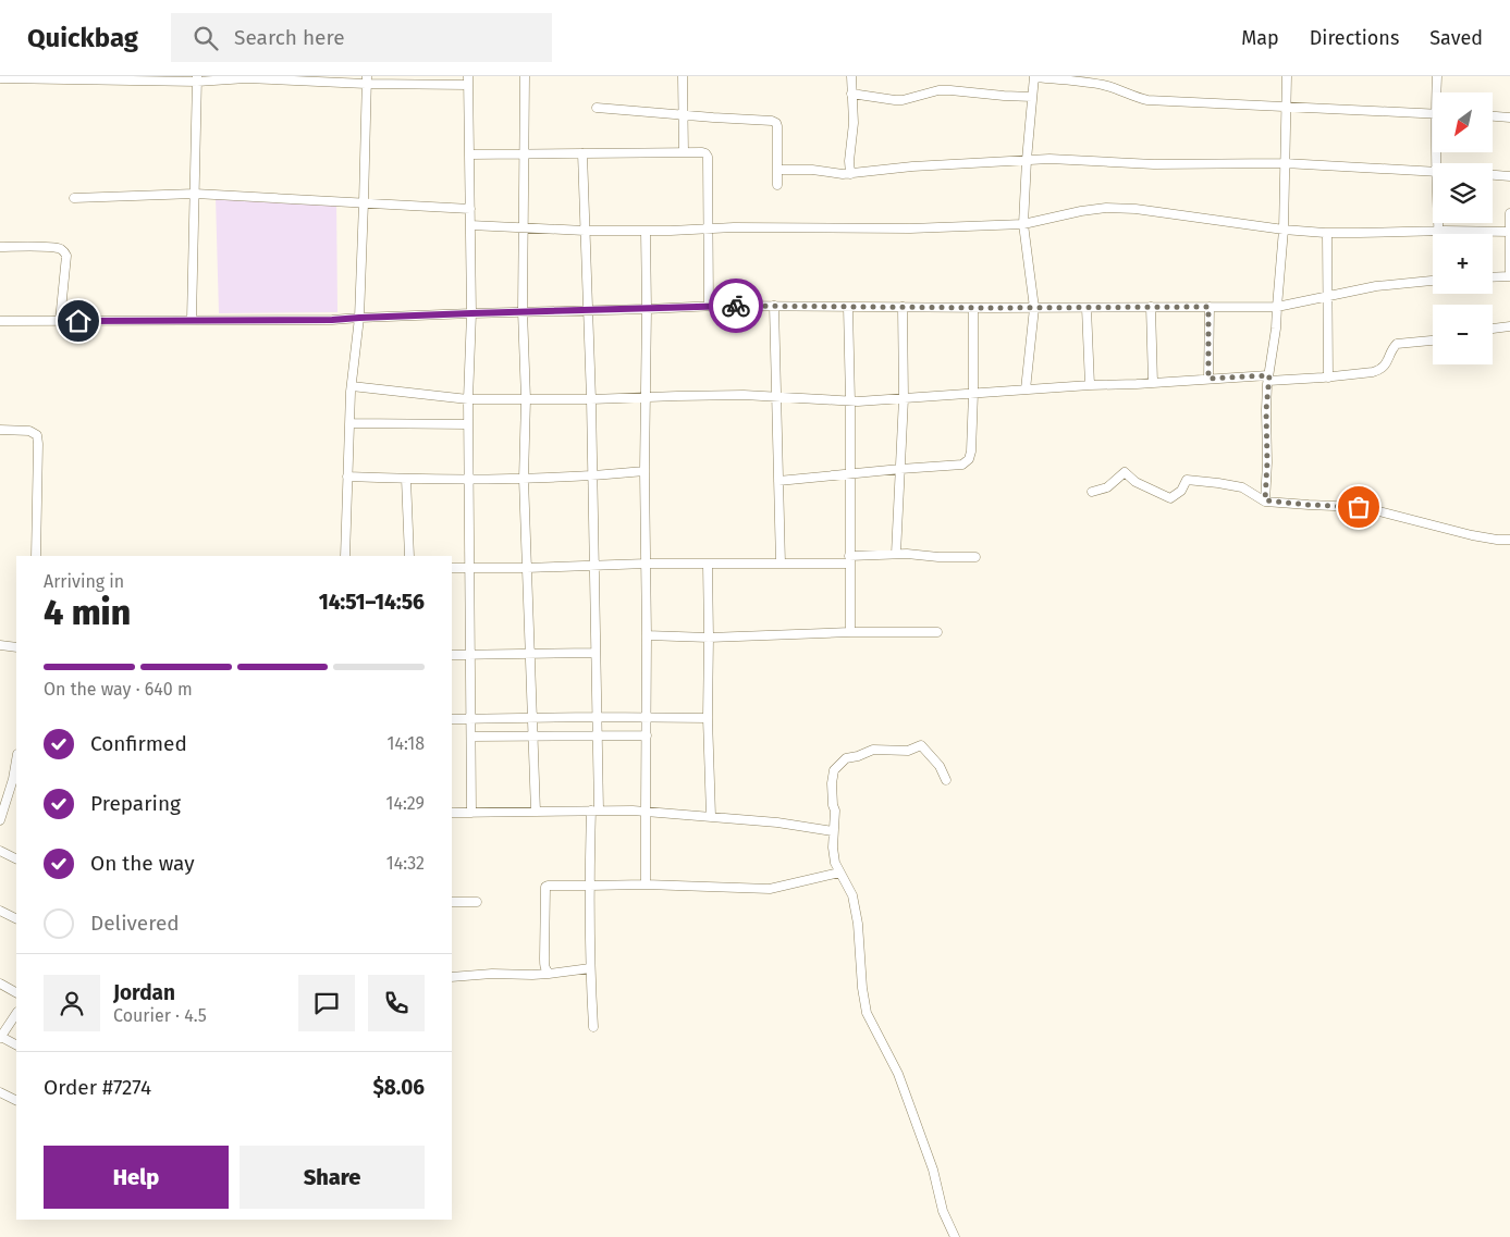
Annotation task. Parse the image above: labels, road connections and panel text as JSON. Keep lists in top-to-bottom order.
{
  "north": "bottom left",
  "page": {
    "header": "Quickbag",
    "search": "Search here",
    "nav": ["Map", "Directions", "Saved"],
    "map_buttons": ["+", "−"],
    "heading": ["4 min", "Arriving in", "14:51–14:56"],
    "panel": [
      "Jordan",
      "Courier · 4.5",
      "Order #7274",
      "$8.06"
    ],
    "bar": "On the way · 640 m",
    "list": [
      ["Confirmed", "14:18"],
      ["Preparing", "14:29"],
      ["On the way", "14:32"],
      "Delivered"
    ],
    "buttons": ["Help", "Share"]
  }
}
